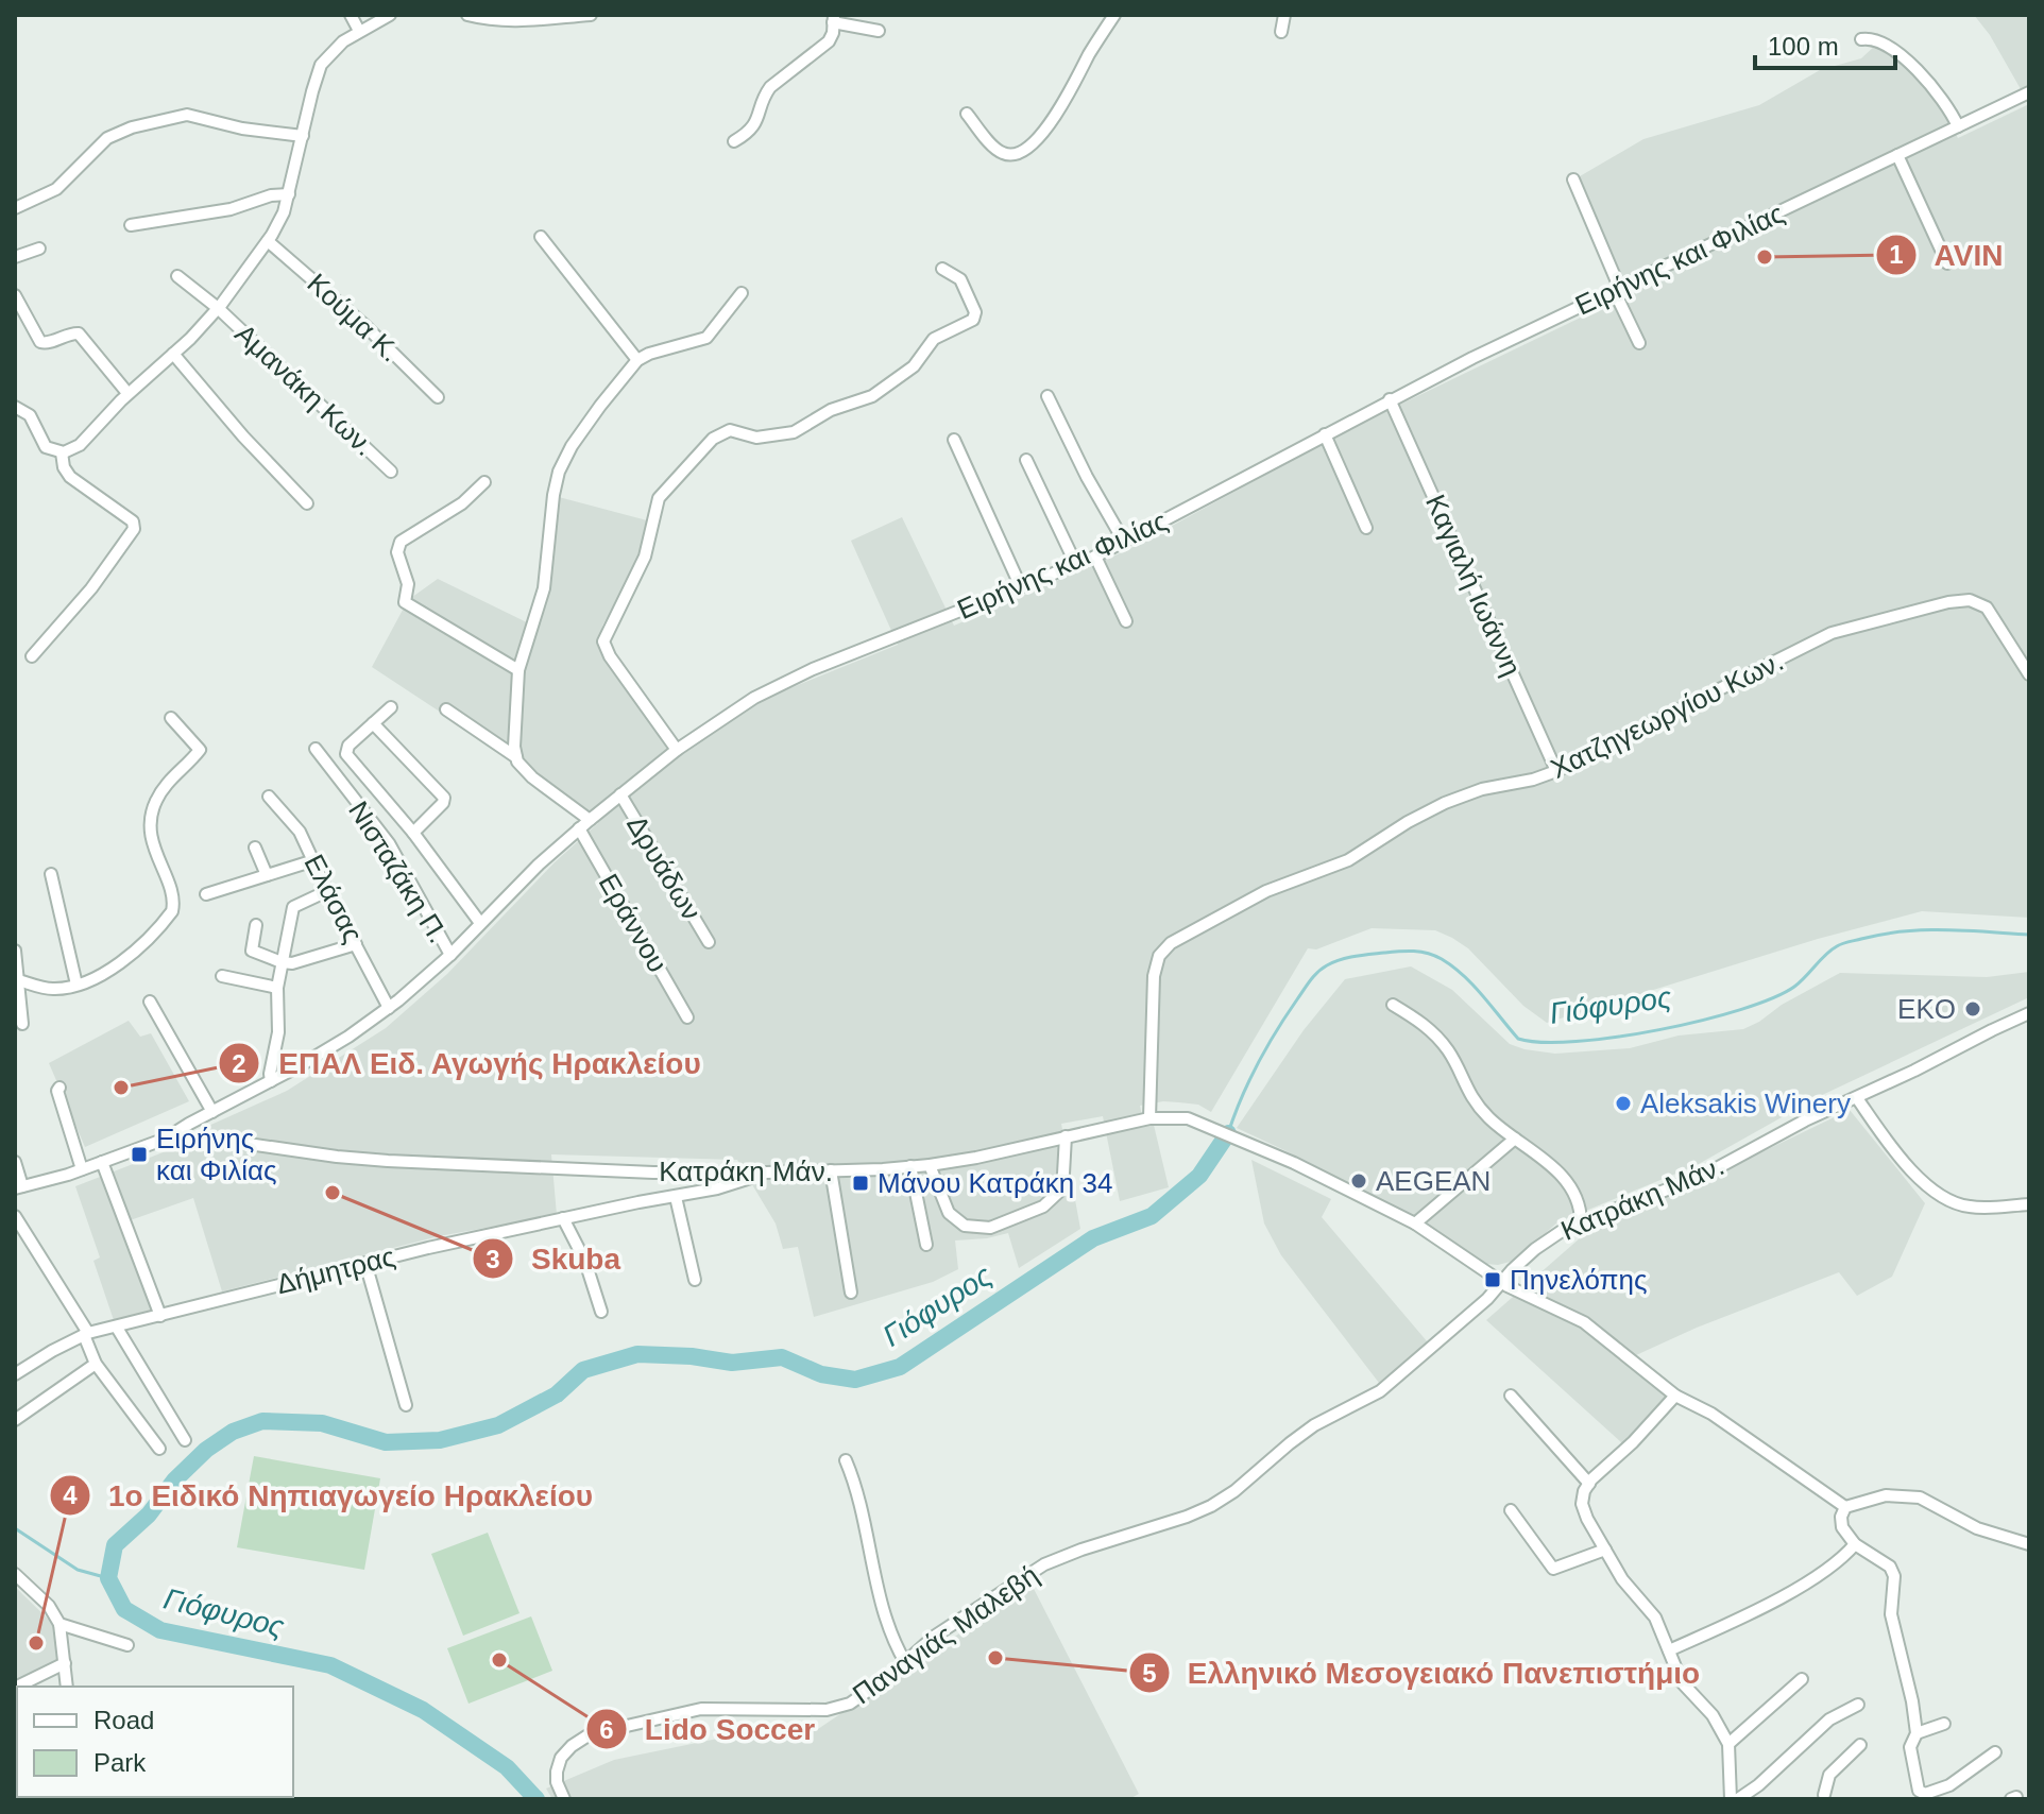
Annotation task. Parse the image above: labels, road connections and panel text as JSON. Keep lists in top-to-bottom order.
{
  "streets": {
    "street": [
      "Ειρήνης και Φιλίας",
      "Κούμα Κ.",
      "Αμανάκη Κων.",
      "Καγιαλή Ιωάννη",
      "Χατζηγεωργίου Κων.",
      "Δρυάδων",
      "Νισταζάκη Π.",
      "Ελάσας",
      "Εράννου",
      "Κατράκη Μάν.",
      "Δήμητρας",
      "Παναγιάς Μαλεβή"
    ]
  },
  "crossings": [
    ["Ειρήνης και Φιλίας", "Καγιαλή Ιωάννη"],
    ["Ειρήνης και Φιλίας", "Δρυάδων"],
    ["Ειρήνης και Φιλίας", "Νισταζάκη Π."],
    ["Ειρήνης και Φιλίας", "Ελάσας"],
    ["Ειρήνης και Φιλίας", "Εράννου"],
    ["Ειρήνης και Φιλίας", "Κατράκη Μάν."],
    ["Καγιαλή Ιωάννη", "Χατζηγεωργίου Κων."],
    ["Χατζηγεωργίου Κων.", "Κατράκη Μάν."],
    ["Κατράκη Μάν.", "Δήμητρας"],
    ["Κατράκη Μάν.", "Παναγιάς Μαλεβή"]
  ],
  "water": ["Γιόφυρος"],
  "places": {
    "other": [
      "AVIN",
      "EKO",
      "ΕΠΑΛ Ειδ. Αγωγής Ηρακλείου",
      "Aleksakis Winery",
      "AEGEAN",
      "Skuba",
      "1ο Ειδικό Νηπιαγωγείο Ηρακλείου",
      "Ελληνικό Μεσογειακό Πανεπιστήμιο",
      "Lido Soccer"
    ],
    "transit": ["Ειρήνης και Φιλίας", "Μάνου Κατράκη 34", "Πηνελόπης"]
  },
  "legend": ["Road", "Park"],
  "scale_bar": "100 m"
}
